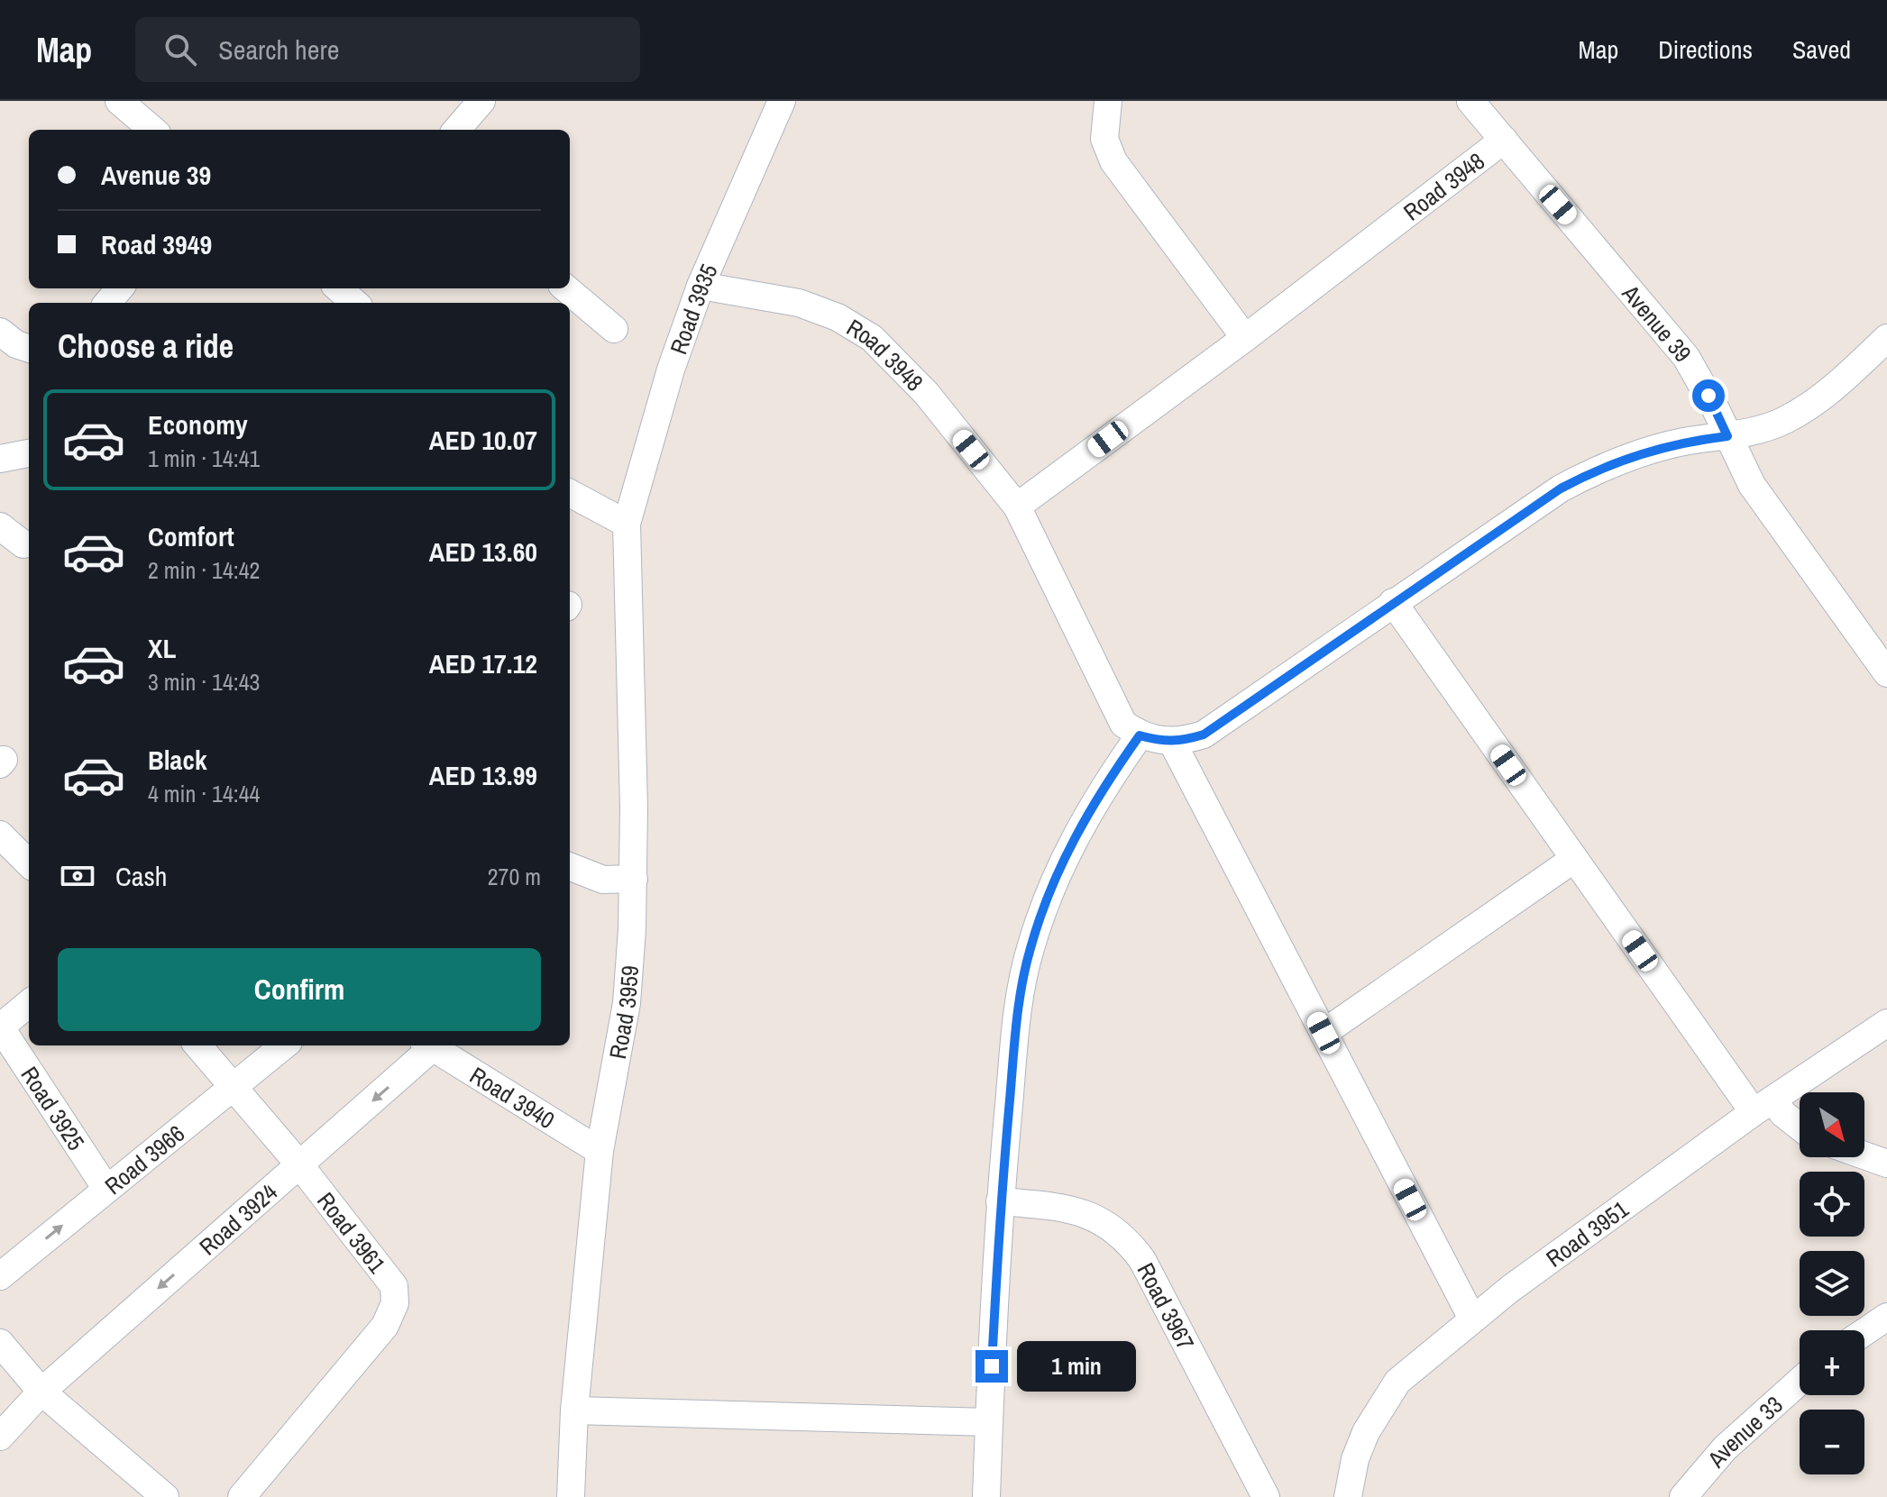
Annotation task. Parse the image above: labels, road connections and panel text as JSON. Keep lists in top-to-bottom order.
{
  "streets": {
    "street": [
      "Road 3948",
      "Road 3935",
      "Avenue 39",
      "Road 3959",
      "Road 3940",
      "Road 3925",
      "Road 3966",
      "Road 3924",
      "Road 3961",
      "Road 3951",
      "Road 3967",
      "Avenue 33"
    ]
  },
  "crossings": [
    ["Road 3948", "Road 3935"],
    ["Road 3948", "Avenue 39"],
    ["Road 3935", "Road 3959"],
    ["Road 3959", "Road 3940"],
    ["Road 3925", "Road 3966"],
    ["Road 3966", "Road 3961"],
    ["Road 3924", "Road 3961"]
  ],
  "one_way": ["Road 3966", "Road 3924"],
  "north": "bottom right",
  "page": {
    "header": "Map",
    "search": "Search here",
    "nav": ["Map", "Directions", "Saved"],
    "banner": ["Avenue 39", "Road 3949"],
    "heading": "Choose a ride",
    "list": [
      {
        "name": "Economy",
        "note": "1 min · 14:41",
        "value": "AED 10.07"
      },
      {
        "name": "Comfort",
        "note": "2 min · 14:42",
        "value": "AED 13.60"
      },
      {
        "name": "XL",
        "note": "3 min · 14:43",
        "value": "AED 17.12"
      },
      {
        "name": "Black",
        "note": "4 min · 14:44",
        "value": "AED 13.99"
      }
    ],
    "pay": ["Cash", "270 m"],
    "buttons": "Confirm",
    "map_buttons": ["+", "−"],
    "bubble": "1 min"
  }
}
